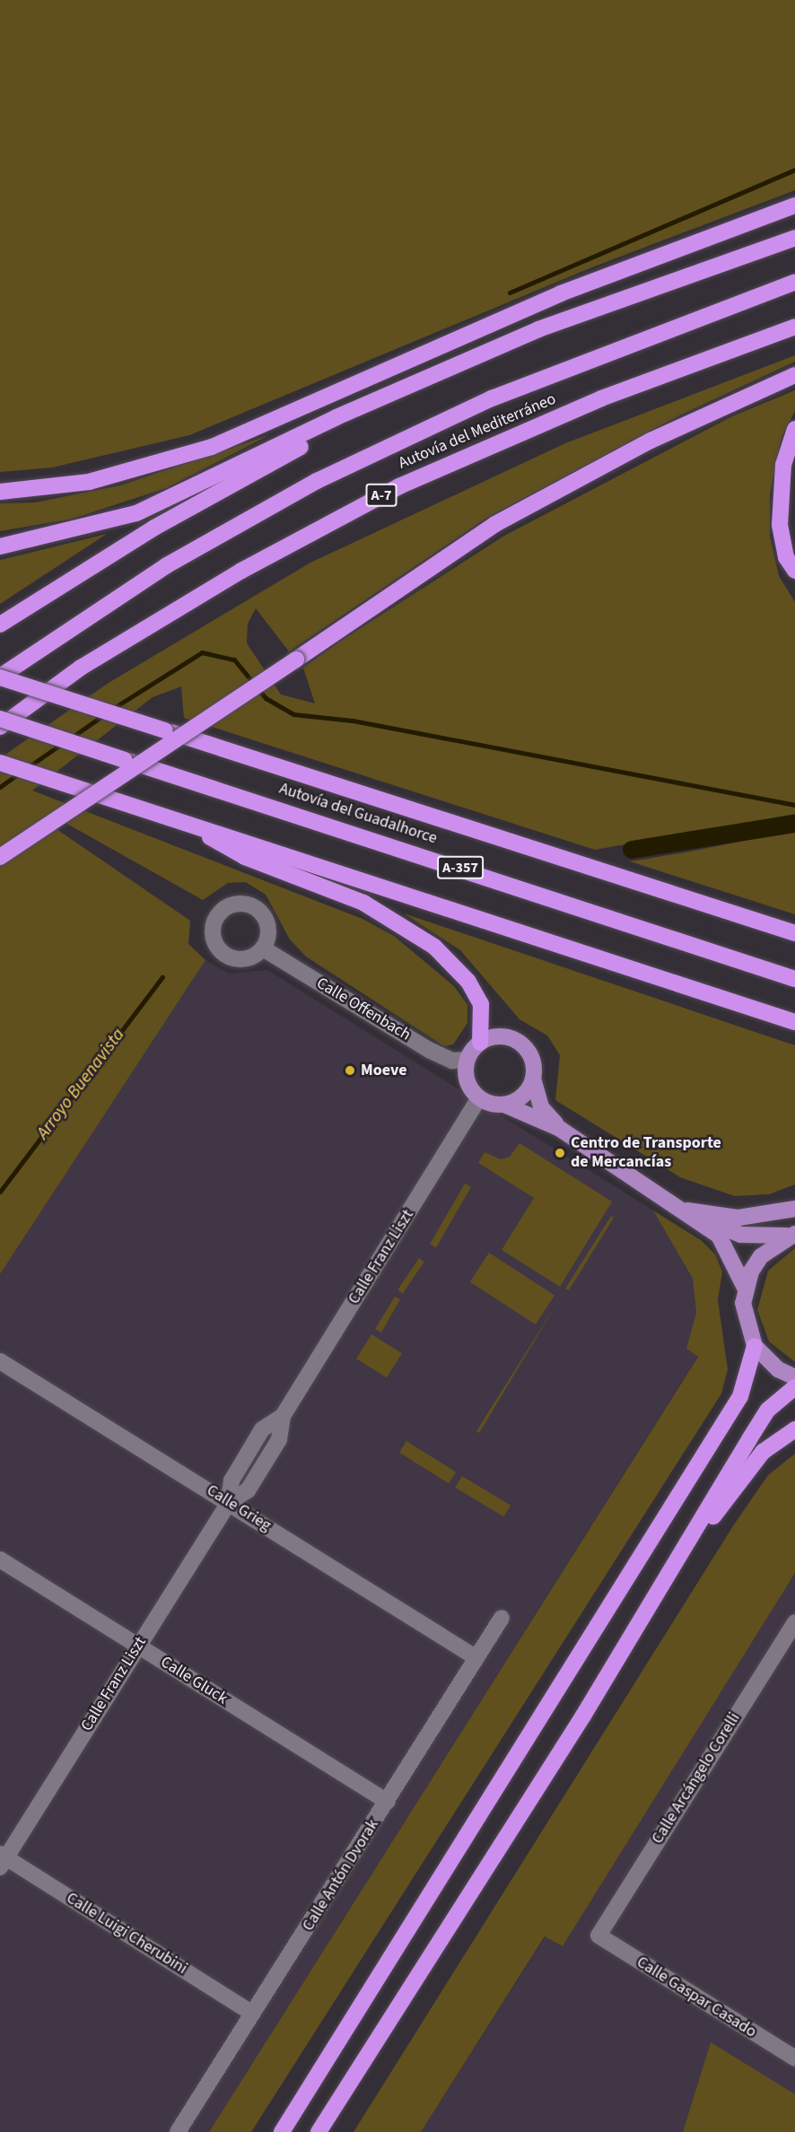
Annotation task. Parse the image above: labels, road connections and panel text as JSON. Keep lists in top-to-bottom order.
{
  "streets": {
    "highway": [
      "Autovía del Mediterráneo",
      "A-7",
      "Autovía del Guadalhorce",
      "A-357"
    ],
    "street": [
      "Calle Offenbach",
      "Calle Franz Liszt",
      "Calle Grieg",
      "Calle Gluck",
      "Calle Arcángelo Corelli",
      "Calle Antón Dvorak",
      "Calle Luigi Cherubini",
      "Calle Gaspar Casado"
    ]
  },
  "crossings": [
    ["Autovía del Mediterráneo", "Autovía del Guadalhorce"],
    ["Calle Offenbach", "Calle Franz Liszt"],
    ["Calle Franz Liszt", "Calle Grieg"],
    ["Calle Franz Liszt", "Calle Gluck"],
    ["Calle Franz Liszt", "Calle Luigi Cherubini"],
    ["Calle Grieg", "Calle Antón Dvorak"],
    ["Calle Gluck", "Calle Antón Dvorak"],
    ["Calle Arcángelo Corelli", "Calle Gaspar Casado"],
    ["Calle Antón Dvorak", "Calle Luigi Cherubini"]
  ],
  "water": ["Arroyo Buenavista"],
  "places": ["Moeve", "Centro de Transporte de Mercancías"]
}
